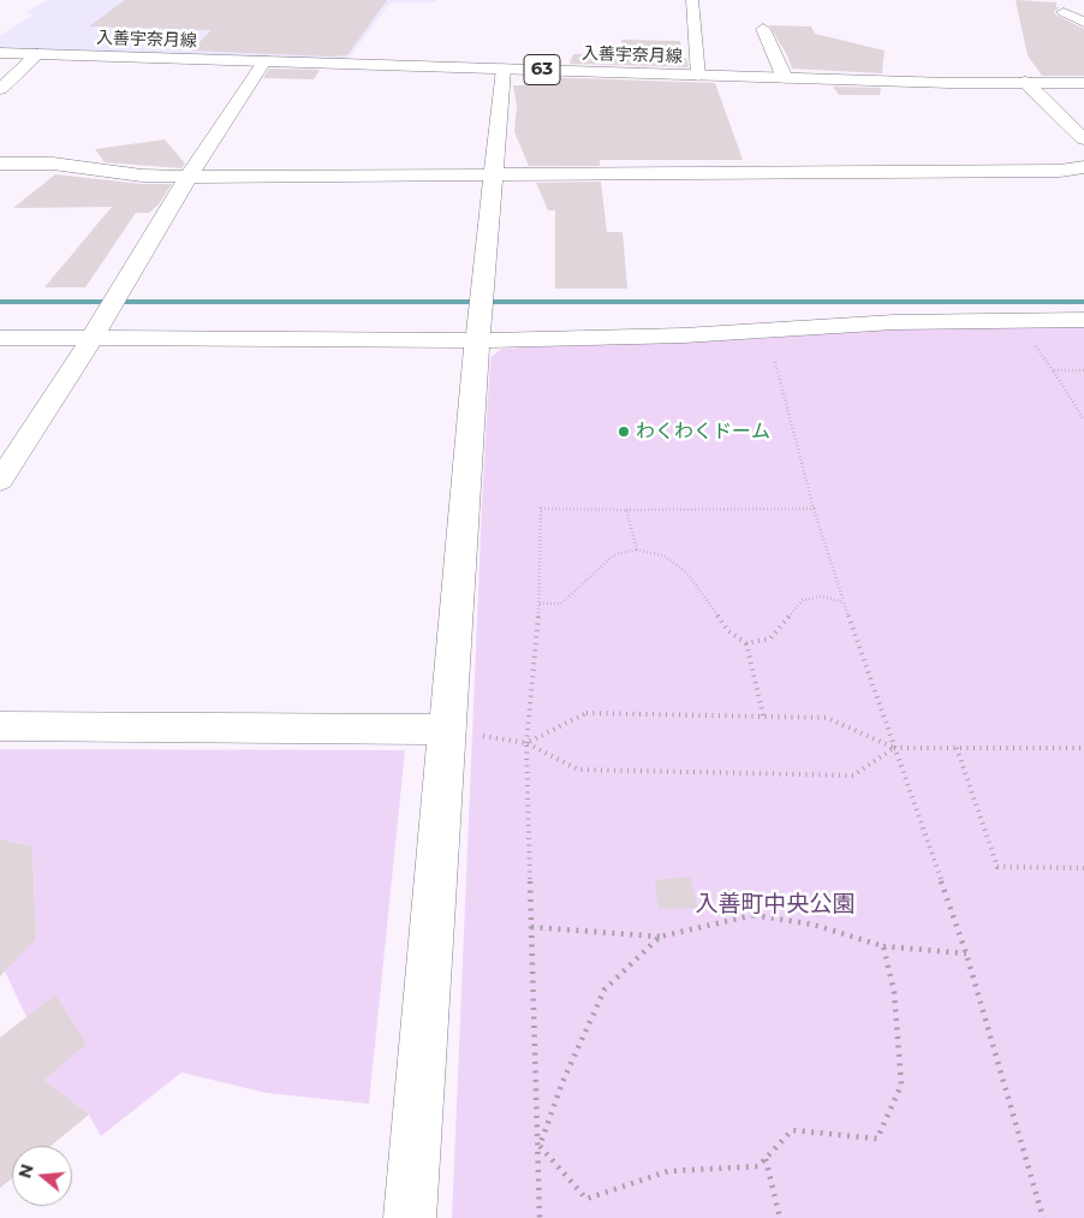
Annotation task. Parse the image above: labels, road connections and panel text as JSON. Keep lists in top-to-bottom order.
{
  "streets": {
    "street": ["入善宇奈月線", "63"]
  },
  "parks": ["入善町中央公園"],
  "places": ["わくわくドーム"],
  "north": "left"
}
